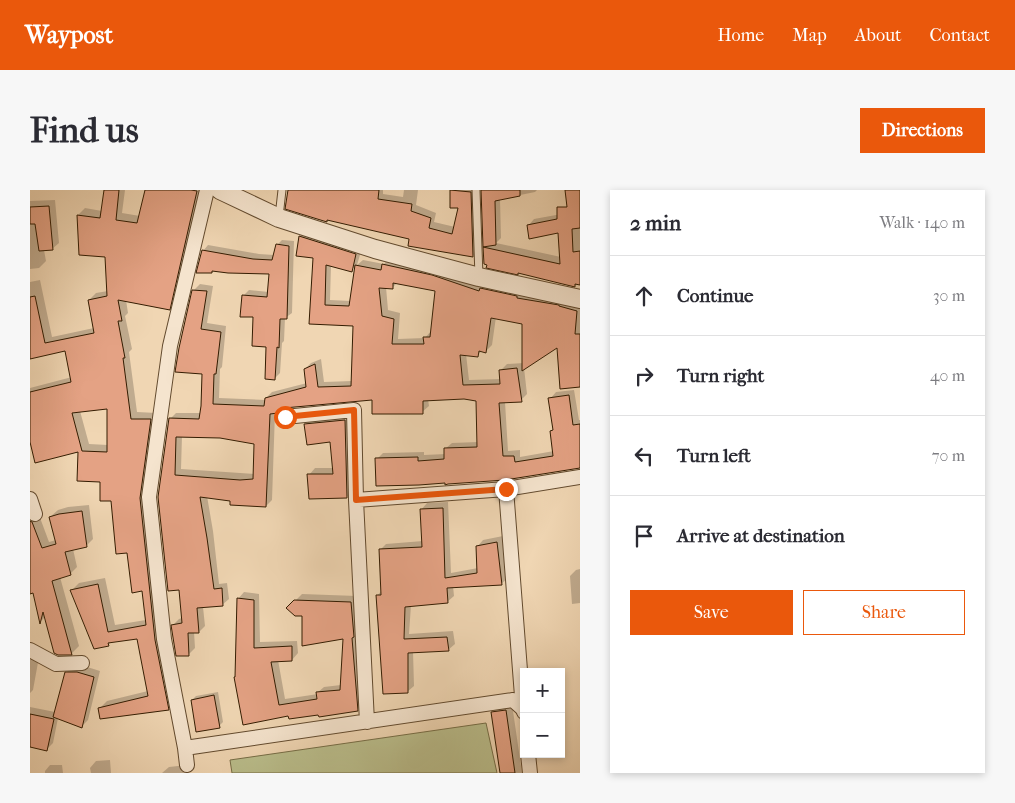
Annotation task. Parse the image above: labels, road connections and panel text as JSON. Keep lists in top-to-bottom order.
{
  "page": {
    "header": "Waypost",
    "nav": [
      "Home",
      "Map",
      "About",
      "Contact"
    ],
    "buttons": [
      "Directions",
      ["Save", "Share"]
    ],
    "title": "Find us",
    "heading": ["2 min", "Walk · 140 m"],
    "list": [
      ["Continue", "30 m"],
      ["Turn right", "40 m"],
      ["Turn left", "70 m"],
      "Arrive at destination"
    ],
    "map_buttons": ["+", "−"]
  }
}
